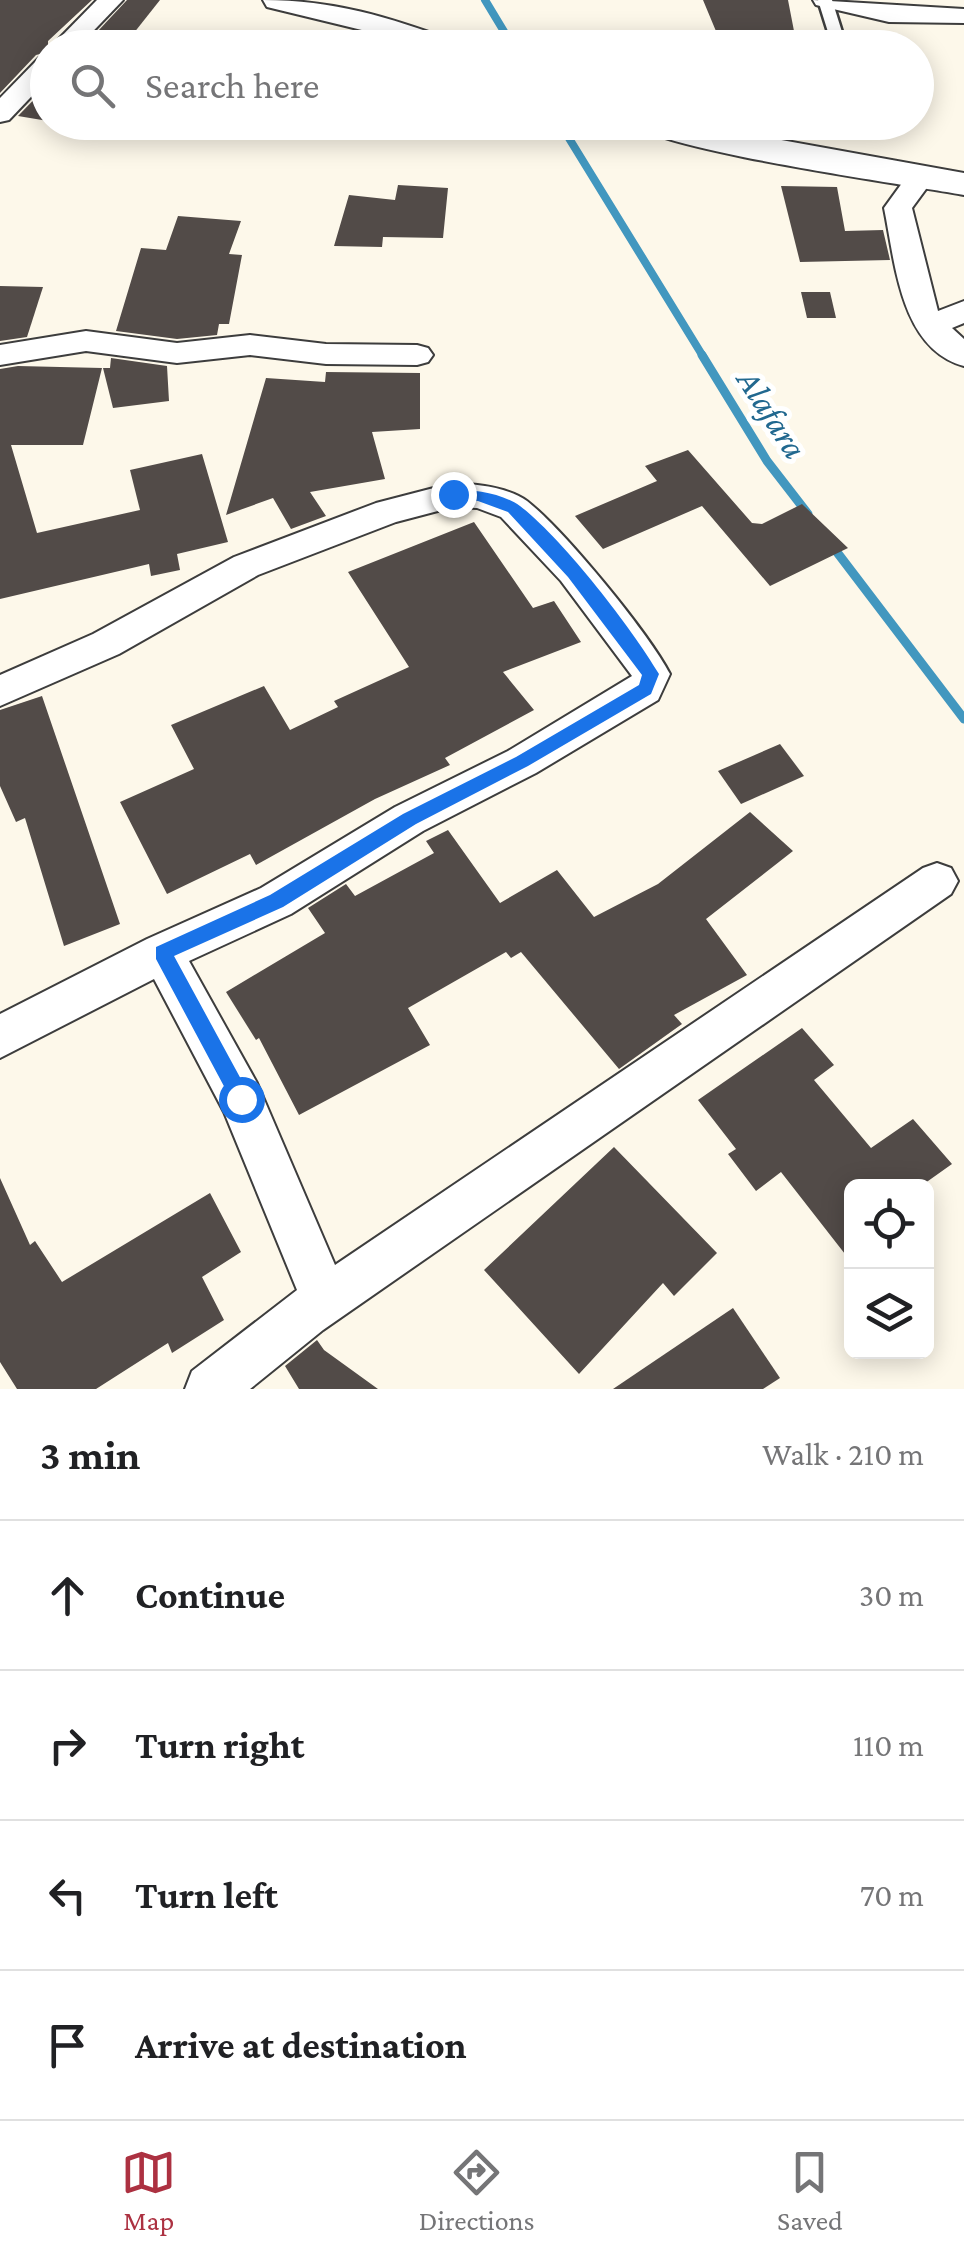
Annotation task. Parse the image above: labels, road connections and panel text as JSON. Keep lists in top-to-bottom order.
{
  "water": ["Alafara"],
  "page": {
    "search": "Search here",
    "heading": ["3 min", "Walk · 210 m"],
    "list": [
      ["Continue", "30 m"],
      ["Turn right", "110 m"],
      ["Turn left", "70 m"],
      "Arrive at destination"
    ],
    "nav": ["Map", "Directions", "Saved"]
  }
}
